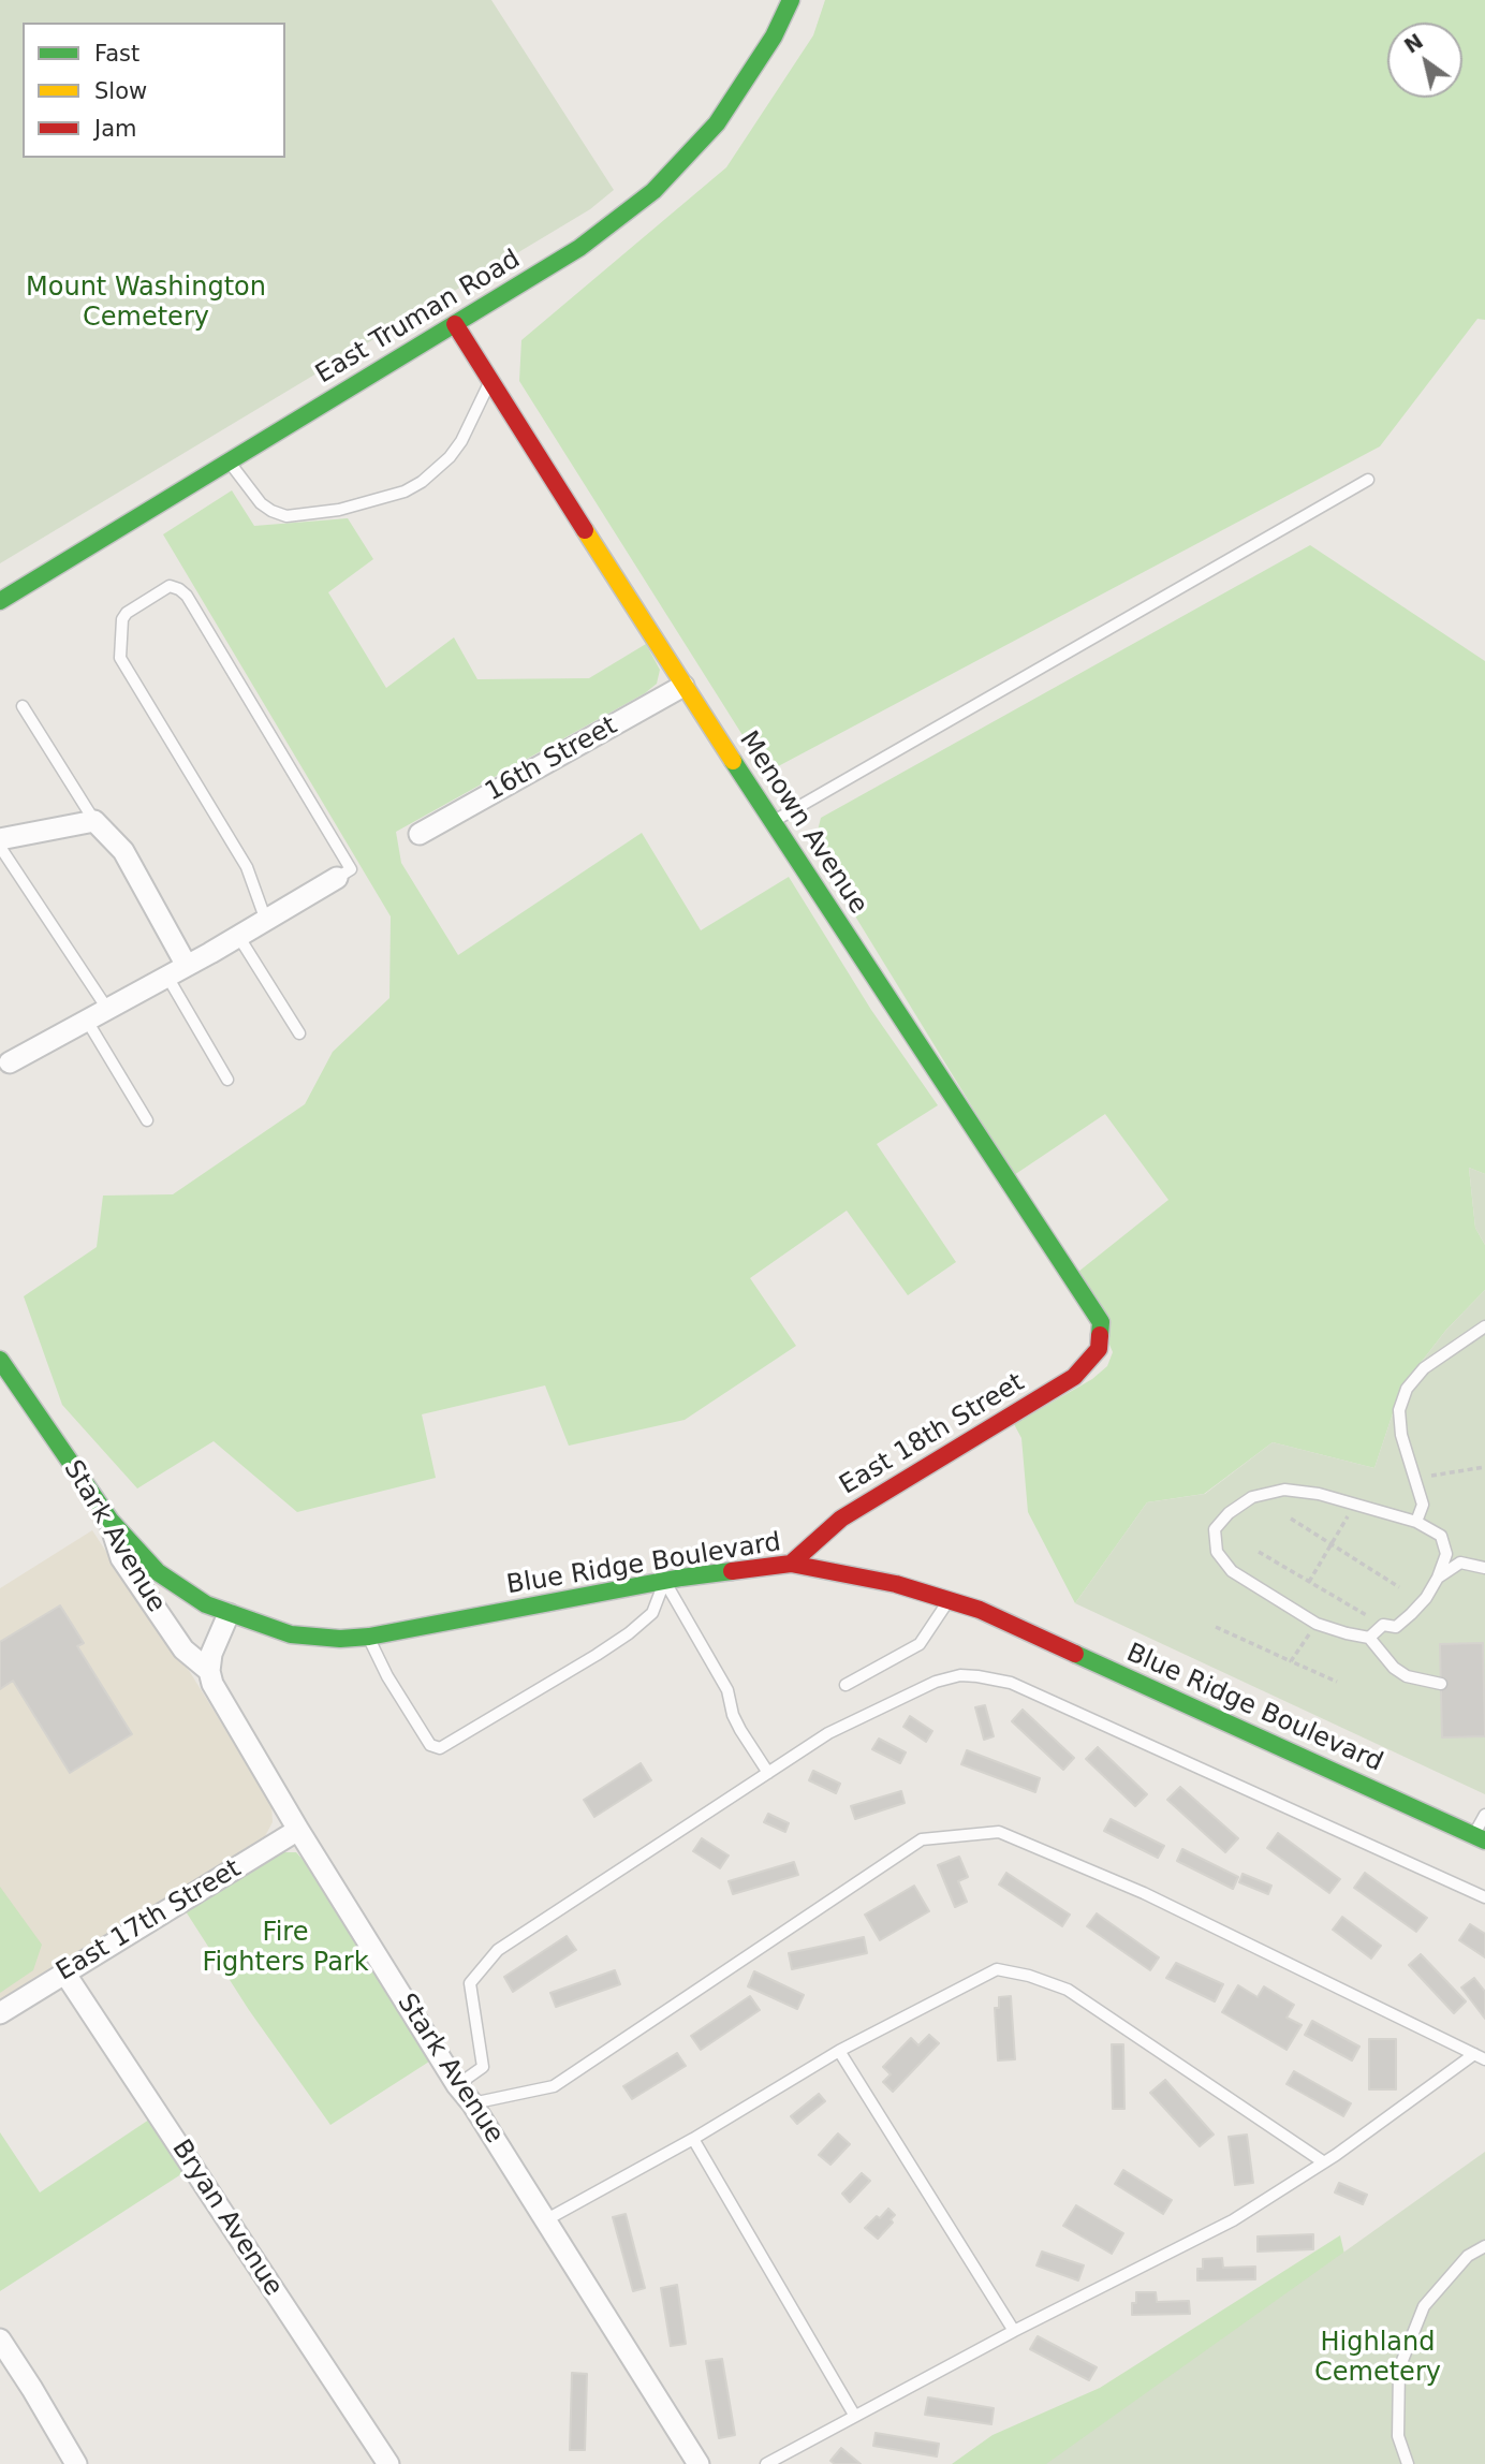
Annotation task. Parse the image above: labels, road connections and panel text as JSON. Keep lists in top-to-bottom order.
{
  "streets": {
    "main road": [
      "East Truman Road",
      "Menown Avenue",
      "East 18th Street",
      "Stark Avenue",
      "Blue Ridge Boulevard"
    ],
    "street": ["16th Street", "East 17th Street", "Bryan Avenue"]
  },
  "crossings": [
    ["East Truman Road", "Menown Avenue"],
    ["16th Street", "Menown Avenue"],
    ["Menown Avenue", "East 18th Street"],
    ["East 18th Street", "Blue Ridge Boulevard"],
    ["Stark Avenue", "Blue Ridge Boulevard"],
    ["Stark Avenue", "East 17th Street"],
    ["East 17th Street", "Bryan Avenue"]
  ],
  "parks": ["Mount Washington Cemetery", "Fire Fighters Park", "Highland Cemetery"],
  "legend": ["Fast", "Slow", "Jam"],
  "north": "top left"
}
